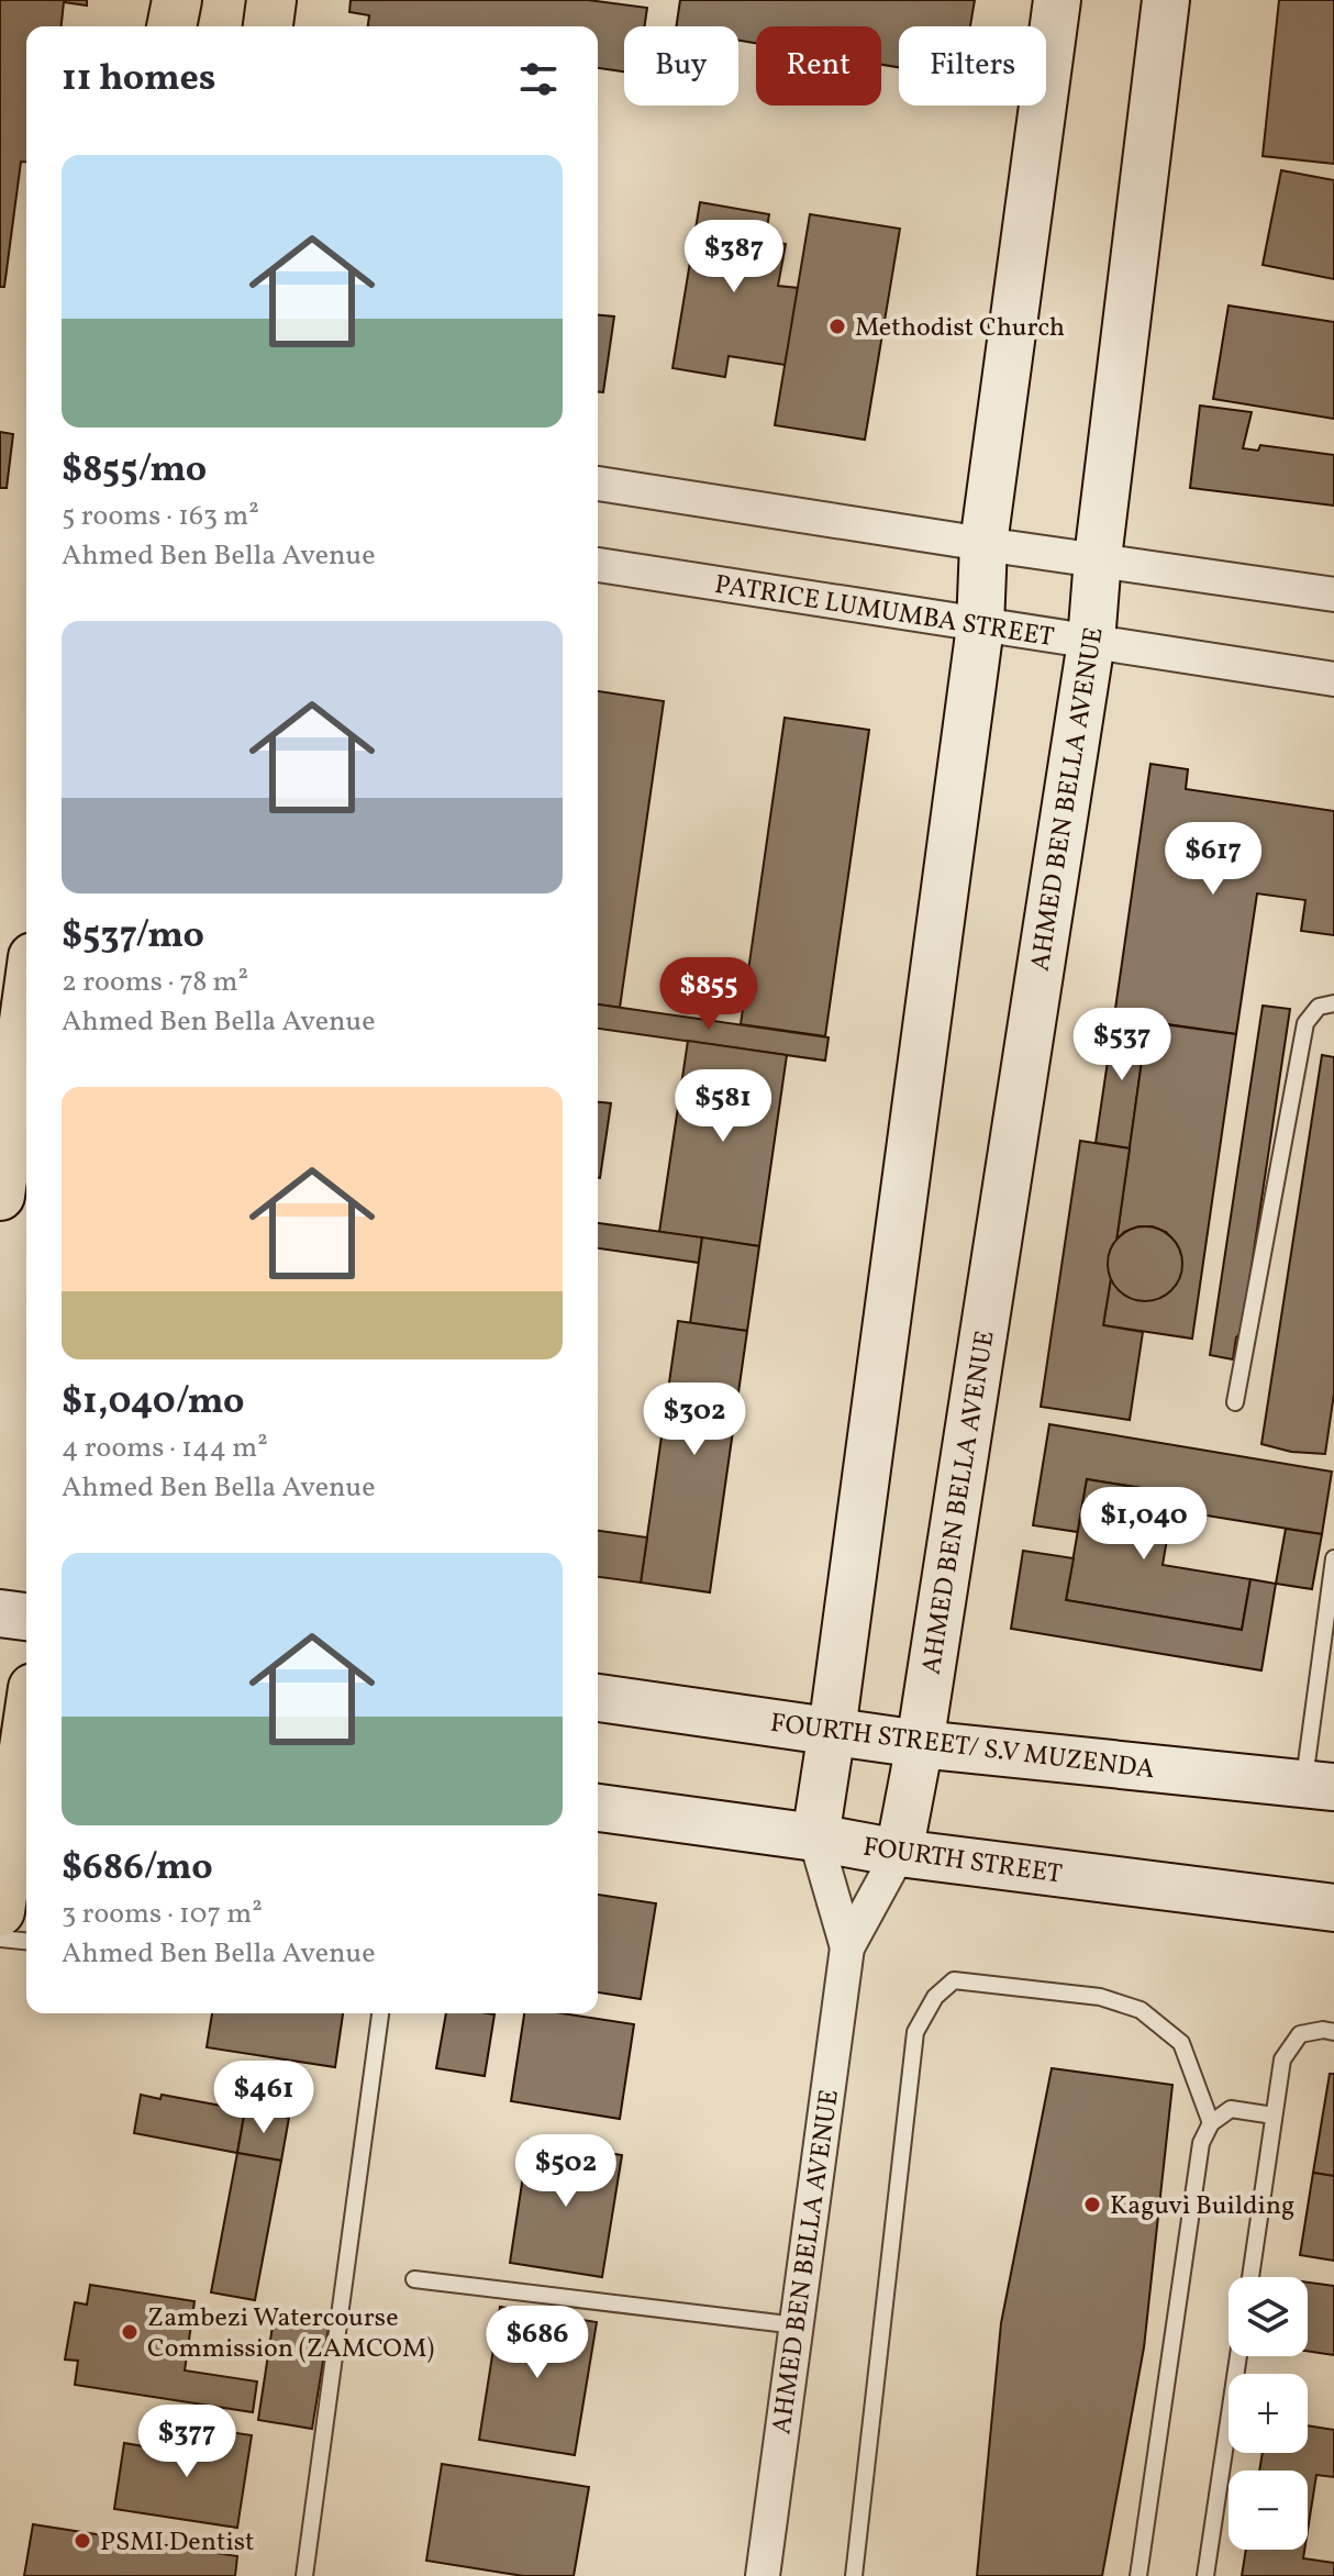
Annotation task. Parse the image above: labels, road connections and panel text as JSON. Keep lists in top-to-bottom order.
{
  "streets": {
    "street": [
      "PATRICE LUMUMBA STREET",
      "AHMED BEN BELLA AVENUE",
      "FOURTH STREET/ S.V MUZENDA",
      "FOURTH STREET"
    ]
  },
  "crossings": [
    ["PATRICE LUMUMBA STREET", "AHMED BEN BELLA AVENUE"],
    ["AHMED BEN BELLA AVENUE", "FOURTH STREET/ S.V MUZENDA"],
    ["AHMED BEN BELLA AVENUE", "FOURTH STREET"]
  ],
  "places": [
    "Methodist Church",
    "Kaguvi Building",
    "Zambezi Watercourse Commission (ZAMCOM)",
    "PSMI Dentist"
  ],
  "page": {
    "chip": ["Buy", "Rent", "Filters"],
    "heading": "11 homes",
    "list": [
      {
        "name": "$855/mo",
        "note": "5 rooms · 163 m² · Ahmed Ben Bella Avenue"
      },
      {
        "name": "$537/mo",
        "note": "2 rooms · 78 m² · Ahmed Ben Bella Avenue"
      },
      {
        "name": "$1,040/mo",
        "note": "4 rooms · 144 m² · Ahmed Ben Bella Avenue"
      },
      {
        "name": "$686/mo",
        "note": "3 rooms · 107 m² · Ahmed Ben Bella Avenue"
      }
    ],
    "price": [
      "$387",
      "$617",
      "$855",
      "$537",
      "$581",
      "$302",
      "$1,040",
      "$461",
      "$502",
      "$686",
      "$377"
    ],
    "map_buttons": ["+", "−"]
  }
}
